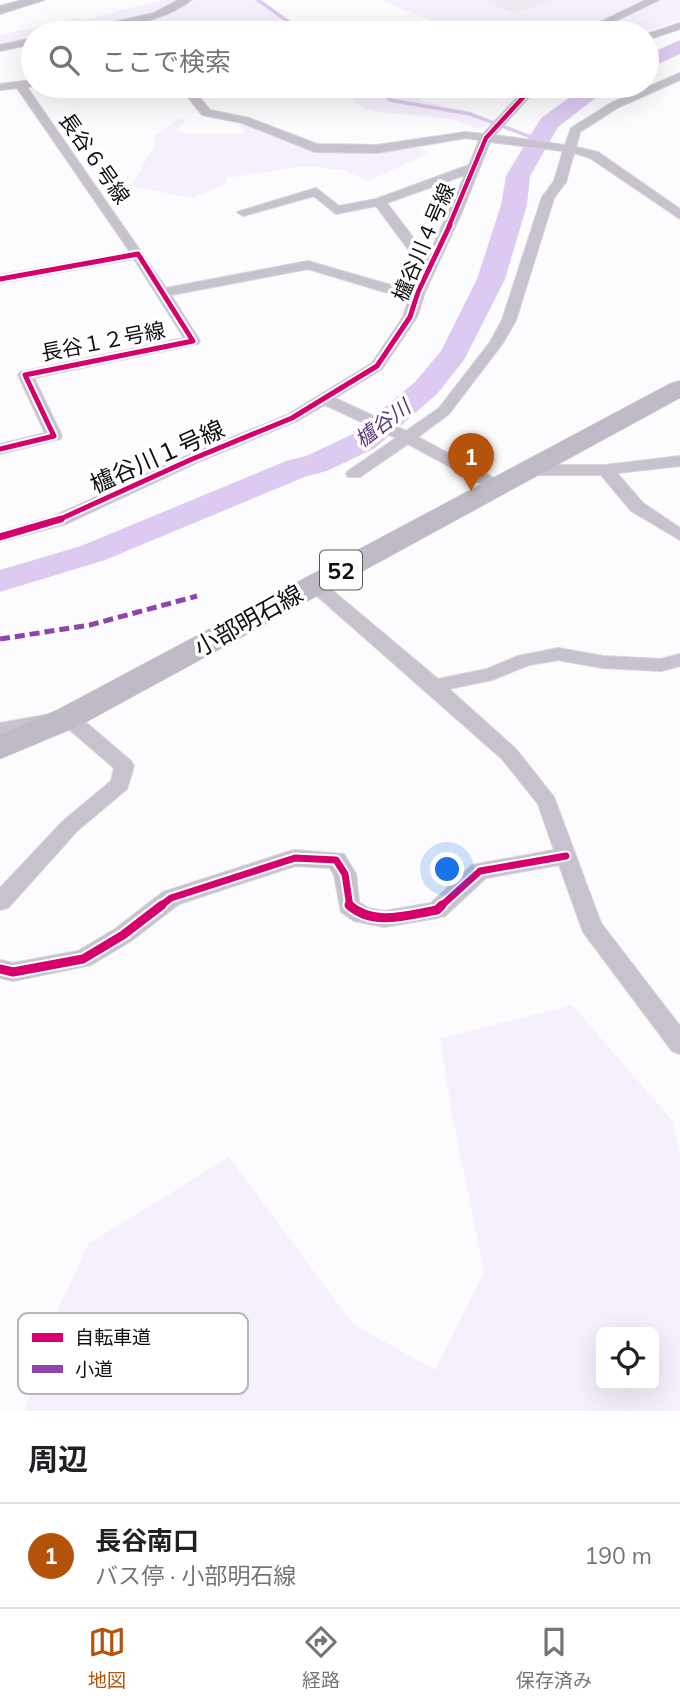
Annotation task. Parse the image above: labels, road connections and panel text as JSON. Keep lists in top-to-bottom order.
{
  "streets": {
    "main road": ["52", "小部明石線"],
    "street": [
      "長谷６号線",
      "櫨谷川４号線",
      "長谷１２号線",
      "櫨谷川１号線"
    ]
  },
  "crossings": [
    ["長谷６号線", "長谷１２号線"],
    ["櫨谷川４号線", "櫨谷川１号線"]
  ],
  "water": ["櫨谷川"],
  "legend": ["自転車道", "小道"],
  "page": {
    "search": "ここで検索",
    "pins": "1",
    "heading": "周辺",
    "list": [
      {
        "mark": "1",
        "name": "長谷南口",
        "note": "バス停 · 小部明石線",
        "value": "190 m"
      }
    ],
    "nav": ["地図", "経路", "保存済み"]
  }
}
